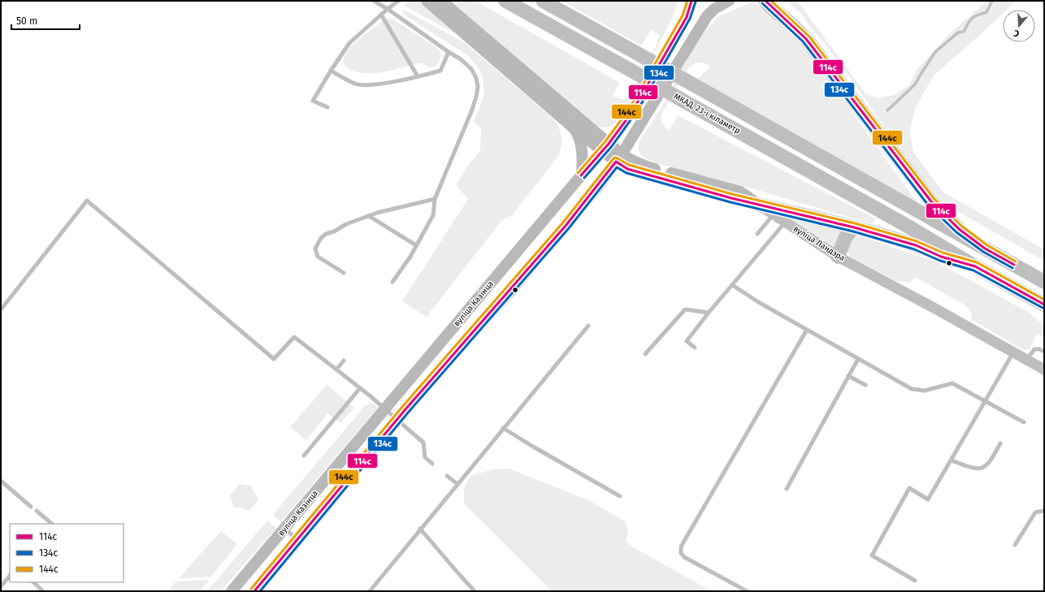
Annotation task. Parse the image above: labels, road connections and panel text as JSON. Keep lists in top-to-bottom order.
{
  "streets": {
    "highway": ["МКАД, 23-і кіламетр"],
    "main road": ["вуліца Ландэра", "вуліца Казінца"]
  },
  "crossings": [
    ["вуліца Ландэра", "вуліца Казінца"]
  ],
  "lines": ["transit line 114с", "transit line 144с", "transit line 134с"],
  "legend": ["114с", "134с", "144с"],
  "scale_bar": "50 m",
  "north": "bottom"
}
